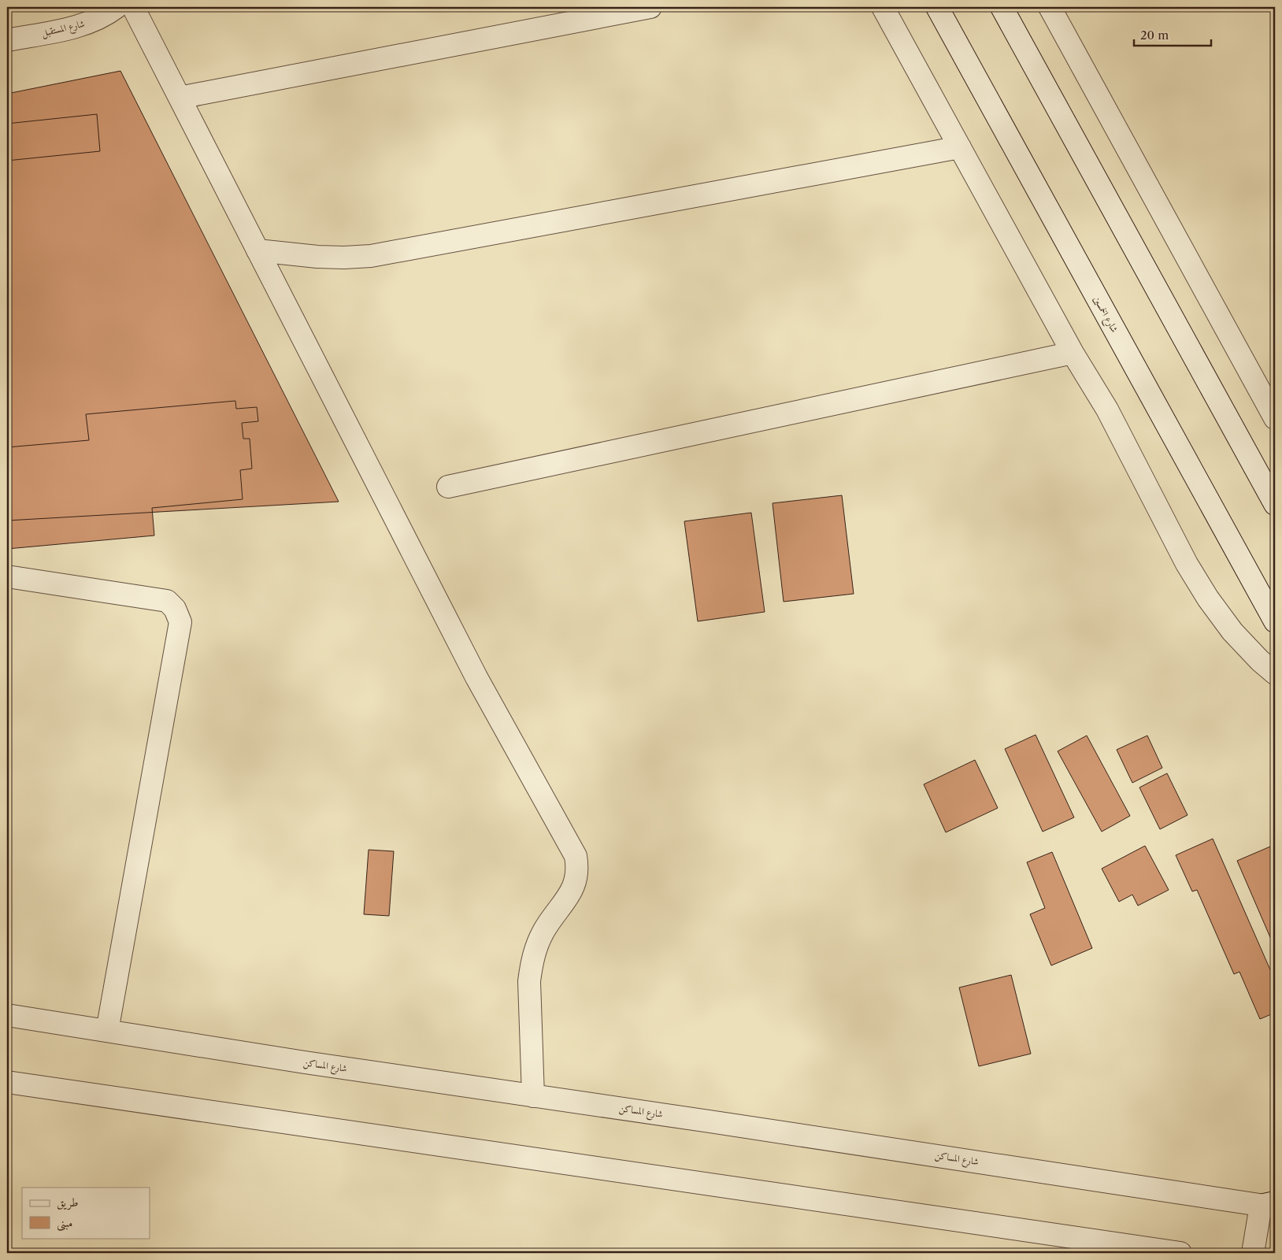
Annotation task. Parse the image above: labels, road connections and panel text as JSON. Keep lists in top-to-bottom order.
{
  "streets": {
    "street": ["شارع المستقبل", "شارع الخمسين", "شارع المساكن"]
  },
  "legend": ["طريق", "مبنى"],
  "scale_bar": "20 m"
}
